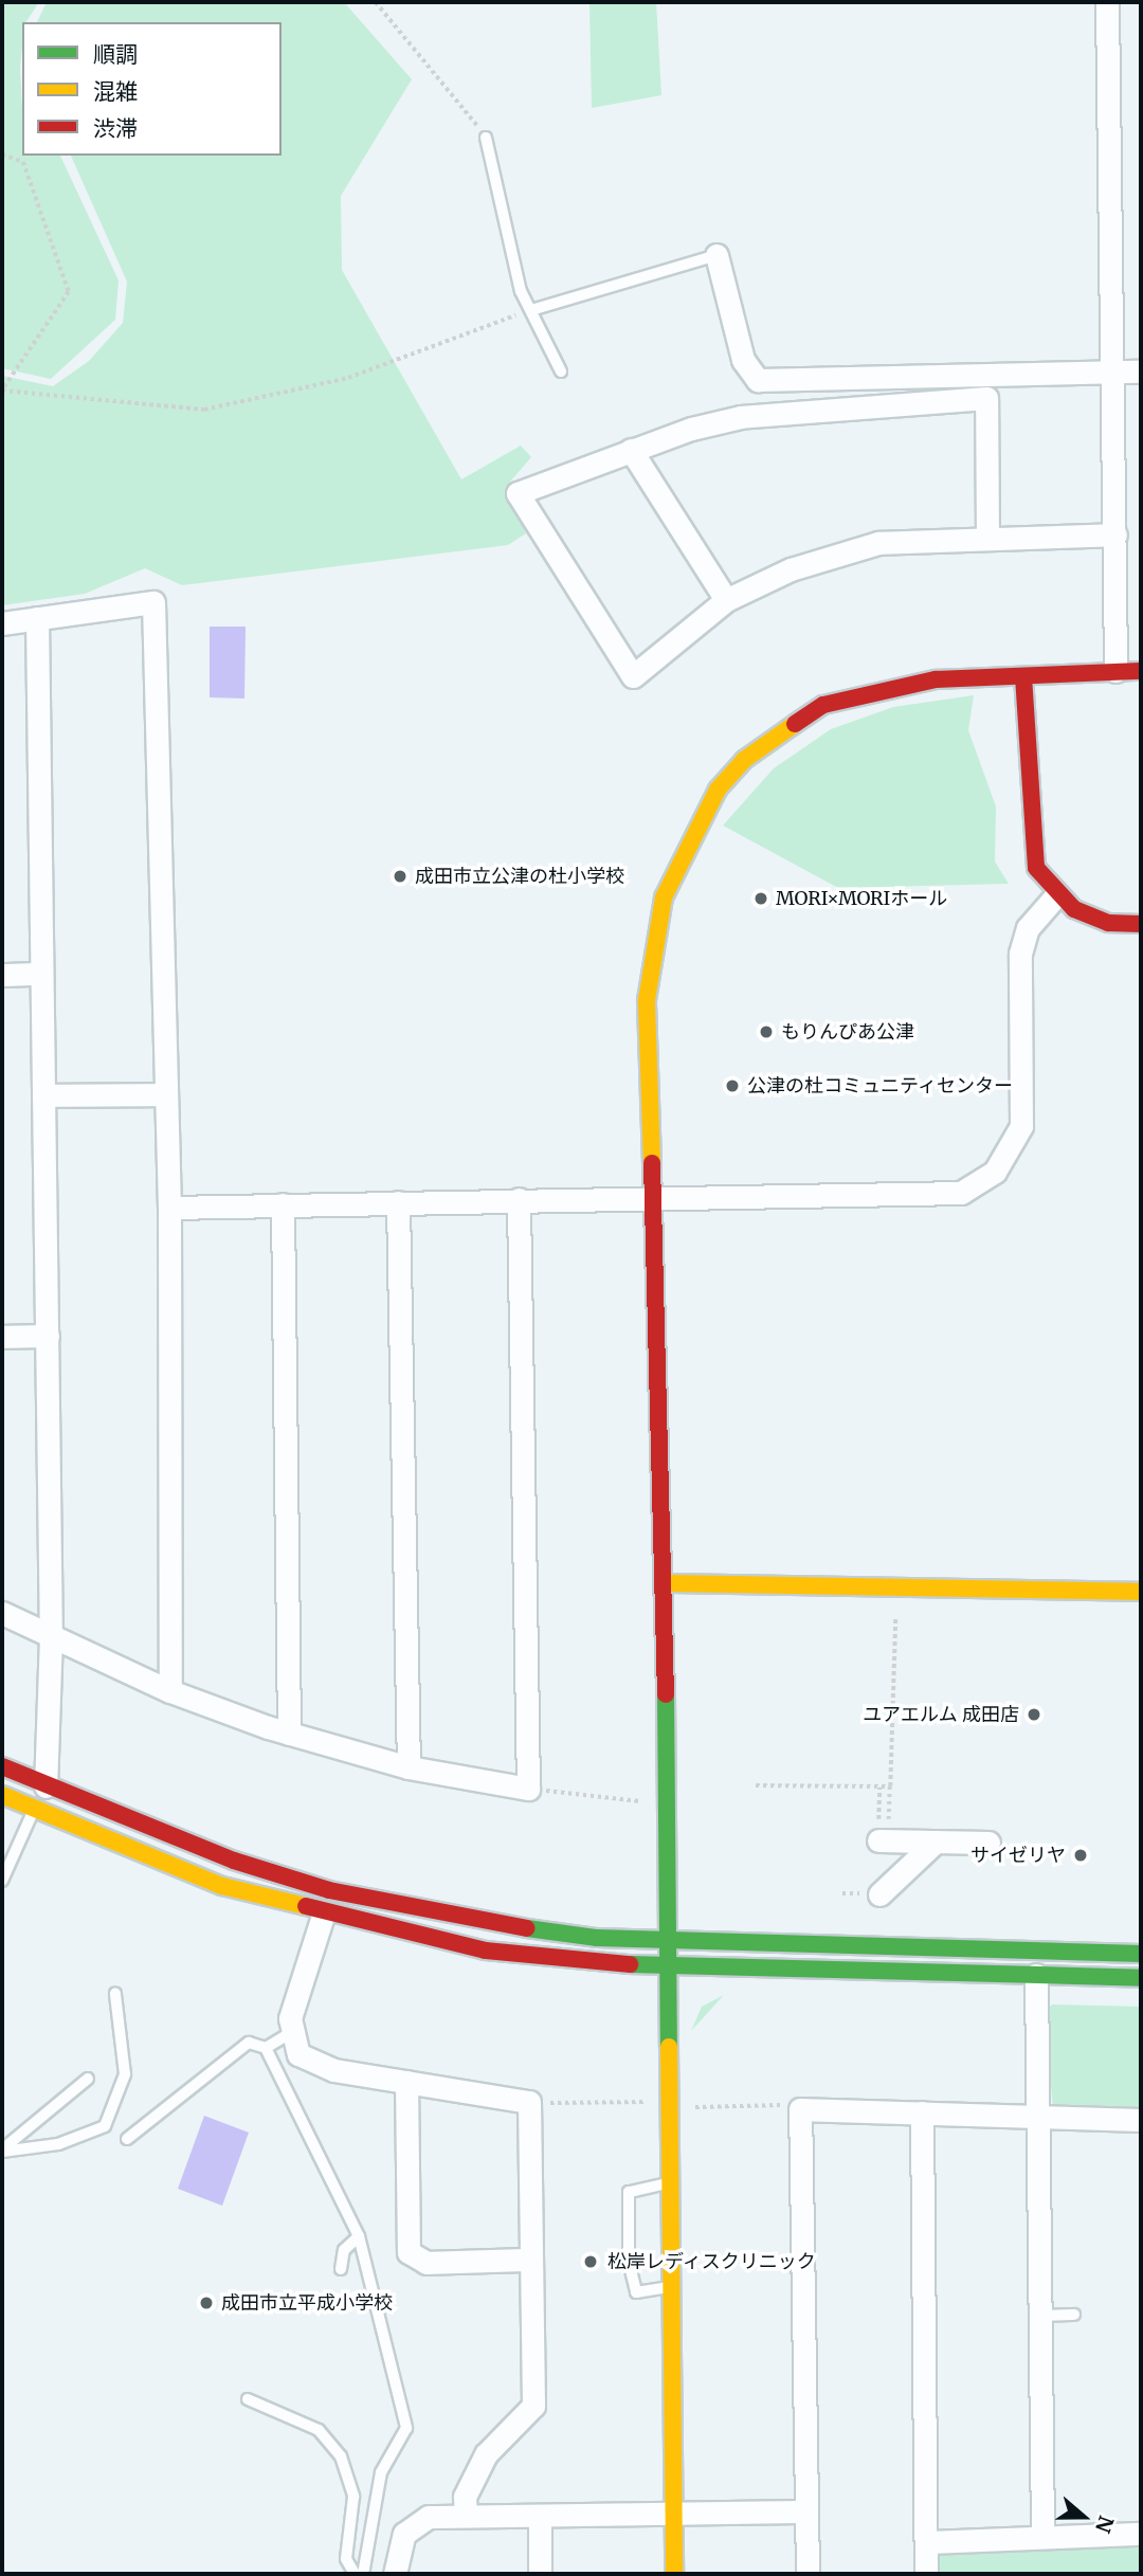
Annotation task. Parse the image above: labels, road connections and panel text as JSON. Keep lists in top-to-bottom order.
{
  "places": [
    "成田市立公津の杜小学校",
    "MORI×MORIホール",
    "もりんぴあ公津",
    "公津の杜コミュニティセンター",
    "ユアエルム 成田店",
    "サイゼリヤ",
    "松岸レディスクリニック",
    "成田市立平成小学校"
  ],
  "legend": ["順調", "混雑", "渋滞"],
  "north": "right"
}
